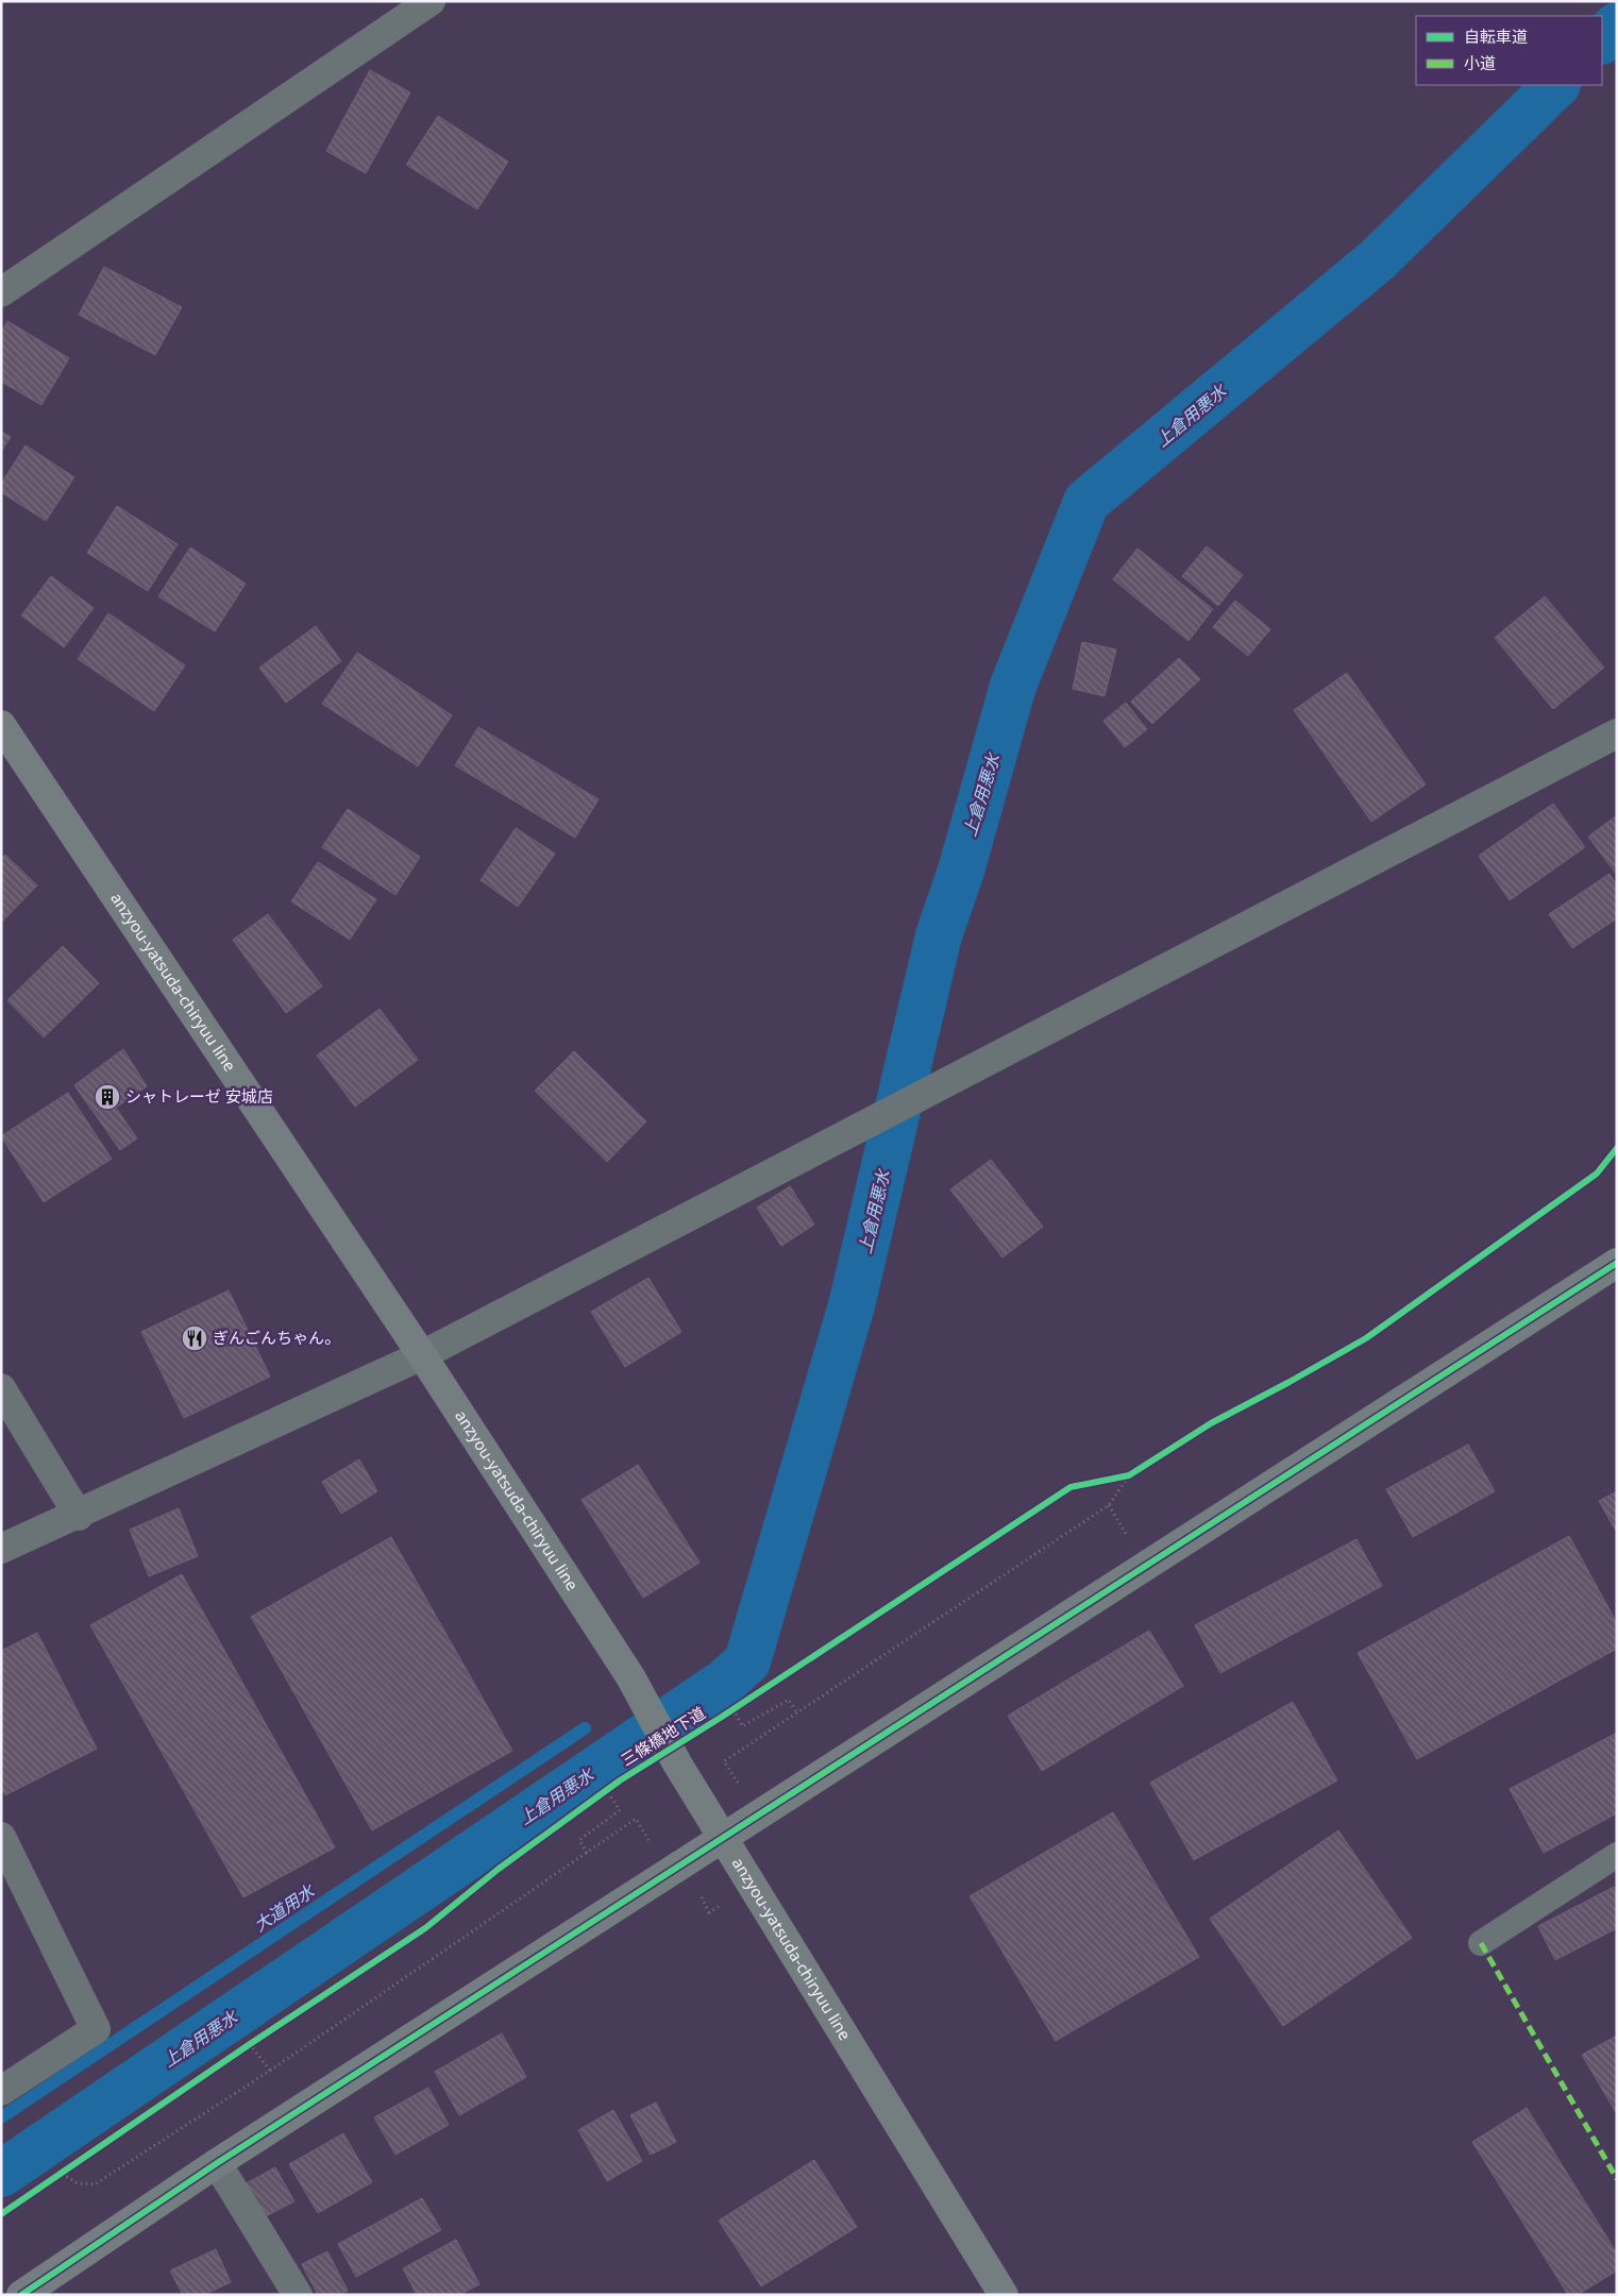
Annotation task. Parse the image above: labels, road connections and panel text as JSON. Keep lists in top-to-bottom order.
{
  "streets": {
    "street": ["anzyou-yatsuda-chiryuu line"],
    "cycle path": ["三條橋地下道"]
  },
  "water": ["上倉用悪水", "大道用水"],
  "places": {
    "building": ["シャトレーゼ 安城店"],
    "restaurant": ["ぎんごんちゃん。"]
  },
  "legend": ["自転車道", "小道"]
}
